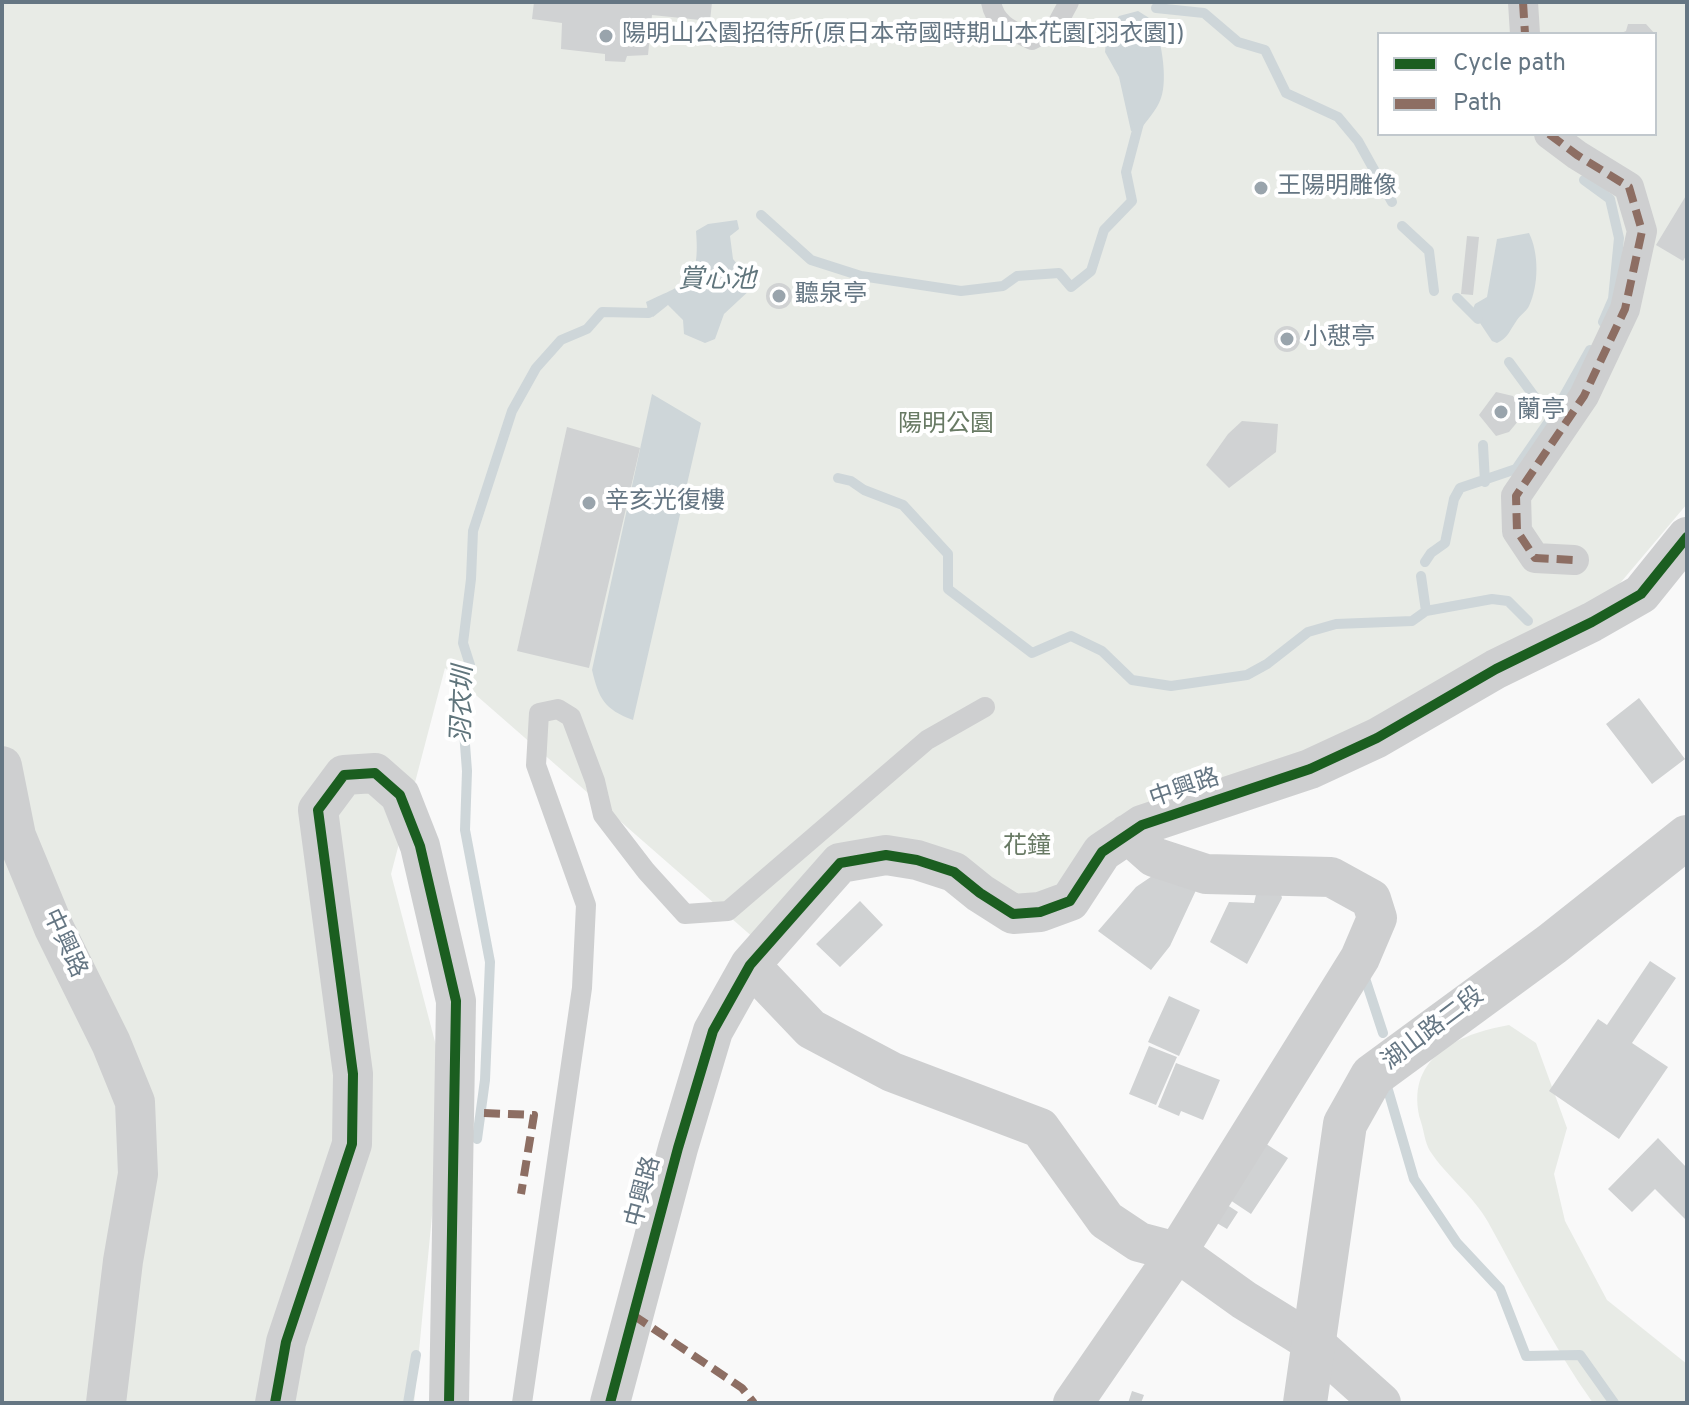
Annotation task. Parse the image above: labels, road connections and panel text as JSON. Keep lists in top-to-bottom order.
{
  "streets": {
    "street": ["中興路", "湖山路二段"]
  },
  "water": ["賞心池", "羽衣圳"],
  "parks": ["陽明公園", "花鐘"],
  "places": [
    "陽明山公園招待所(原日本帝國時期山本花園[羽衣園])",
    "王陽明雕像",
    "聽泉亭",
    "小憇亭",
    "蘭亭",
    "辛亥光復樓"
  ],
  "legend": ["Cycle path", "Path"]
}
